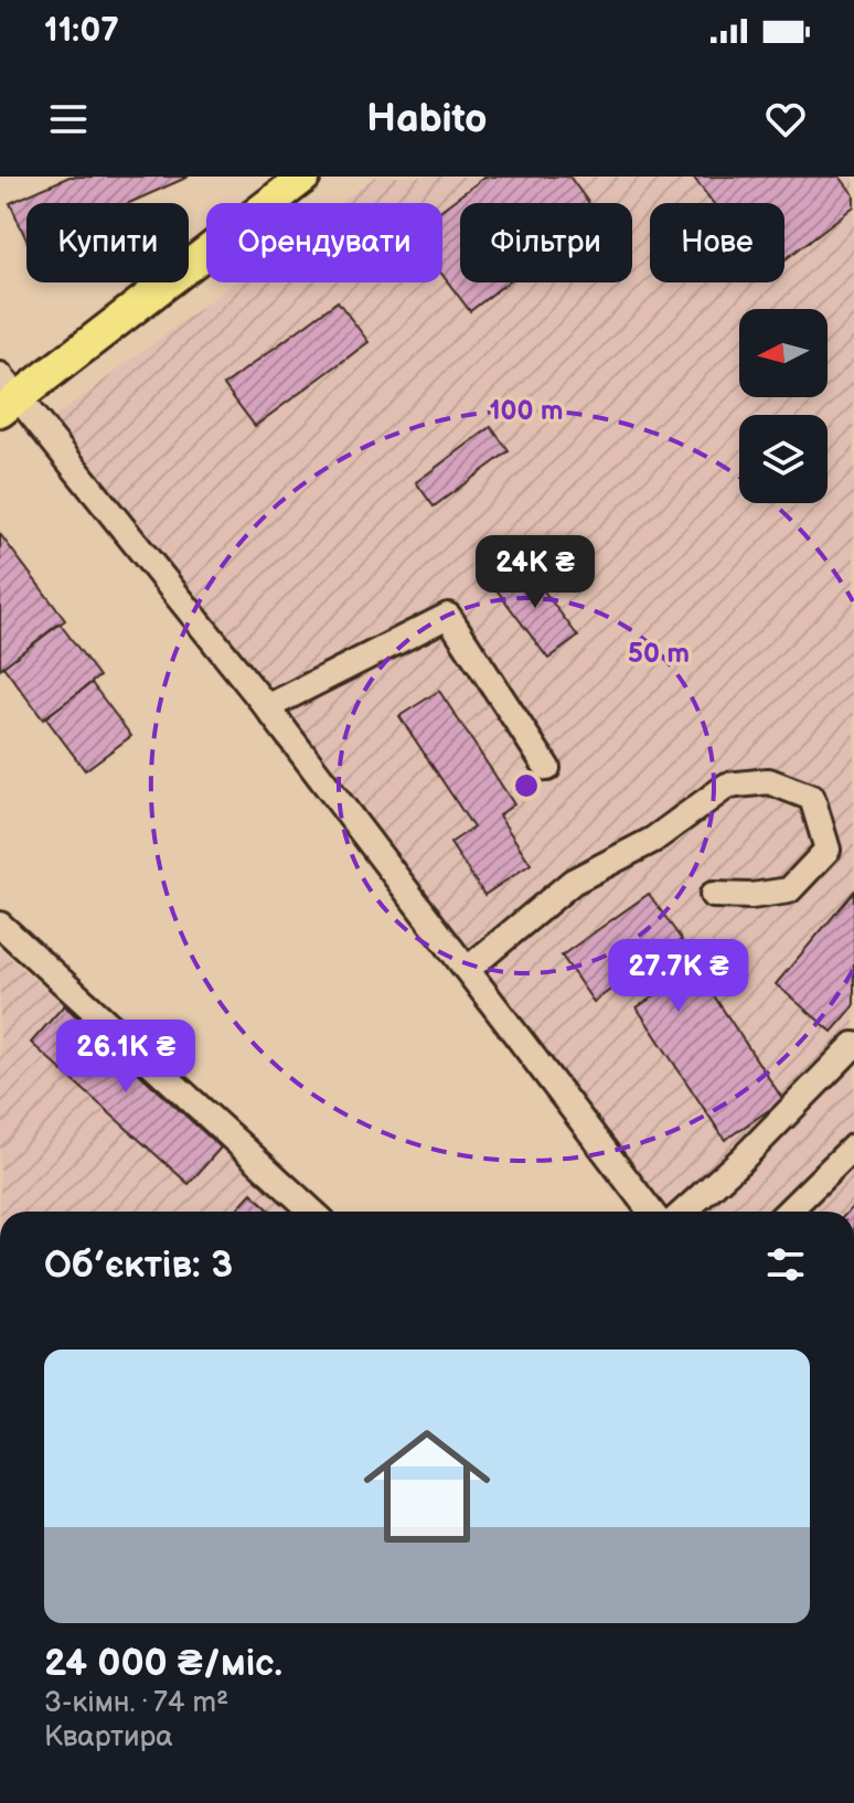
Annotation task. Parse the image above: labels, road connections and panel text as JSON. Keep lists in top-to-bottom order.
{
  "north": "left",
  "page": {
    "status": "11:07",
    "header": "Habito",
    "chip": [
      "Купити",
      "Орендувати",
      "Фільтри",
      "Нове"
    ],
    "price": ["24K ₴", "27.7K ₴", "26.1K ₴"],
    "heading": "Об’єктів: 3",
    "list": [
      {
        "name": "24 000 ₴/міс.",
        "note": "3-кімн. · 74 m² · Квартира"
      }
    ]
  },
  "rings": ["100 m", "50 m"]
}
